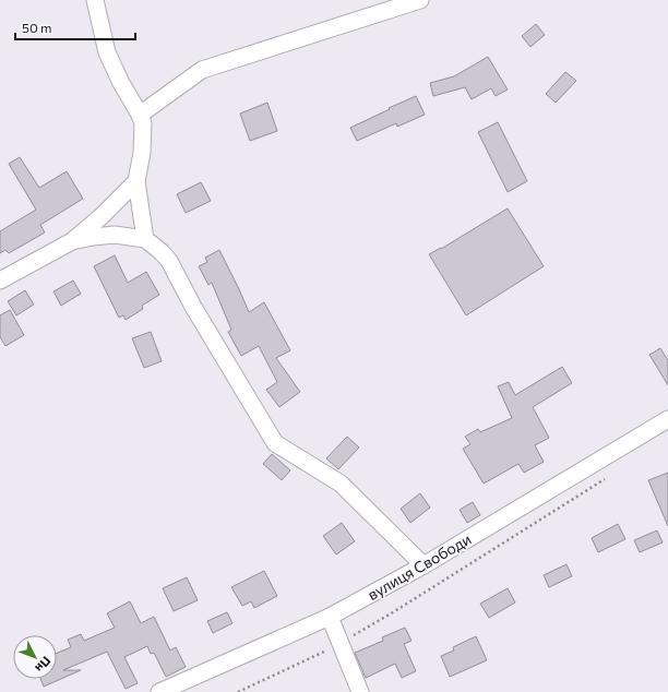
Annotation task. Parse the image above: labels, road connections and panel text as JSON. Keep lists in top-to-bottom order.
{
  "streets": {
    "street": ["вулиця Свободи"]
  },
  "scale_bar": "50 m",
  "north": "bottom right"
}
